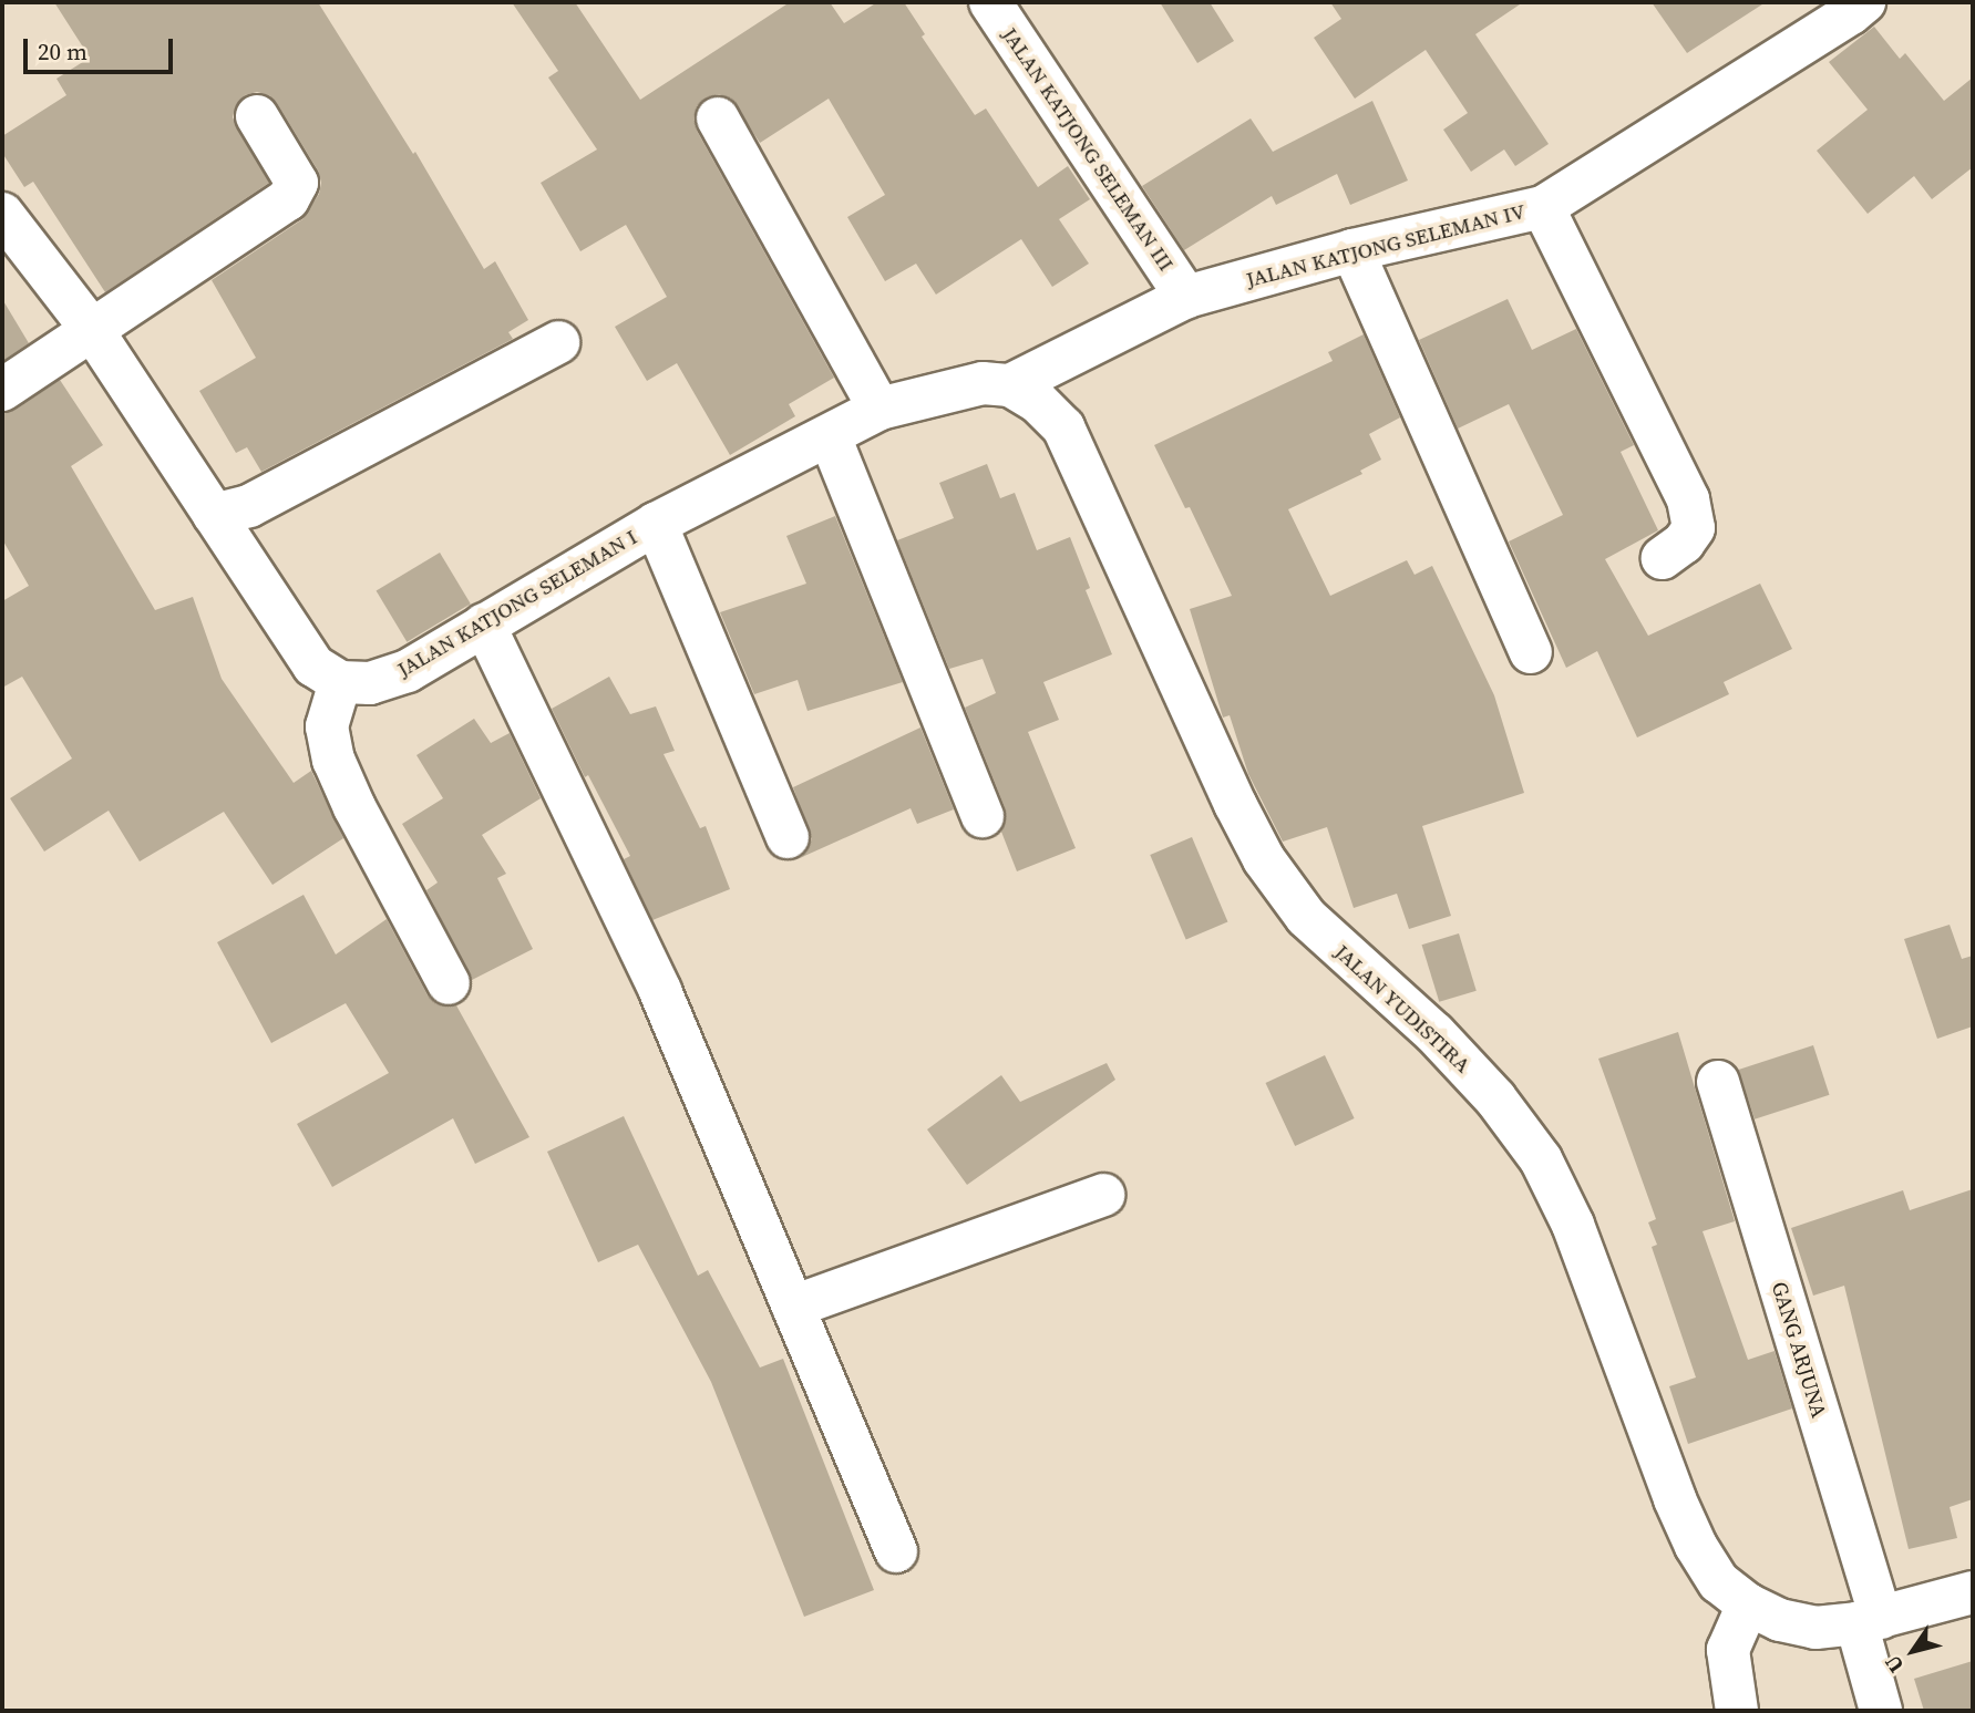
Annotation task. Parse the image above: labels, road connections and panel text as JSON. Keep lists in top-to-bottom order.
{
  "streets": {
    "street": [
      "JALAN KATJONG SELEMAN III",
      "JALAN KATJONG SELEMAN IV",
      "JALAN KATJONG SELEMAN I",
      "JALAN YUDISTIRA",
      "GANG ARJUNA"
    ]
  },
  "crossings": [
    ["JALAN KATJONG SELEMAN III", "JALAN KATJONG SELEMAN IV"],
    ["JALAN KATJONG SELEMAN IV", "JALAN KATJONG SELEMAN I"],
    ["JALAN KATJONG SELEMAN IV", "JALAN YUDISTIRA"],
    ["JALAN KATJONG SELEMAN I", "JALAN YUDISTIRA"],
    ["JALAN YUDISTIRA", "GANG ARJUNA"]
  ],
  "scale_bar": "20 m",
  "north": "bottom left"
}
